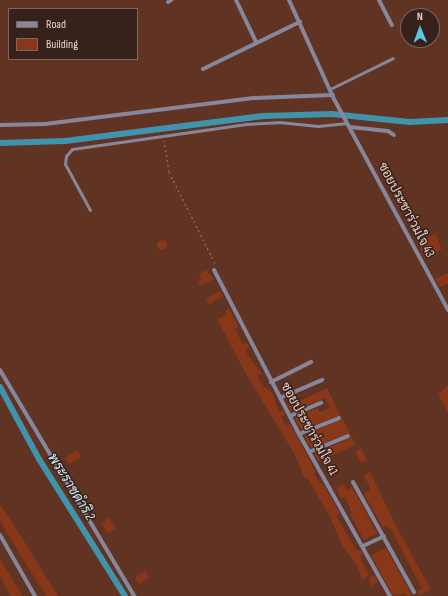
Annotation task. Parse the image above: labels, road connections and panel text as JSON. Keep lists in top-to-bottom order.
{
  "streets": {
    "street": ["ซอยประชาร่วมใจ 43", "ซอยประชาร่วมใจ 41"]
  },
  "water": ["พระราชดำริ 2"],
  "legend": ["Road", "Building"],
  "north": "top"
}
